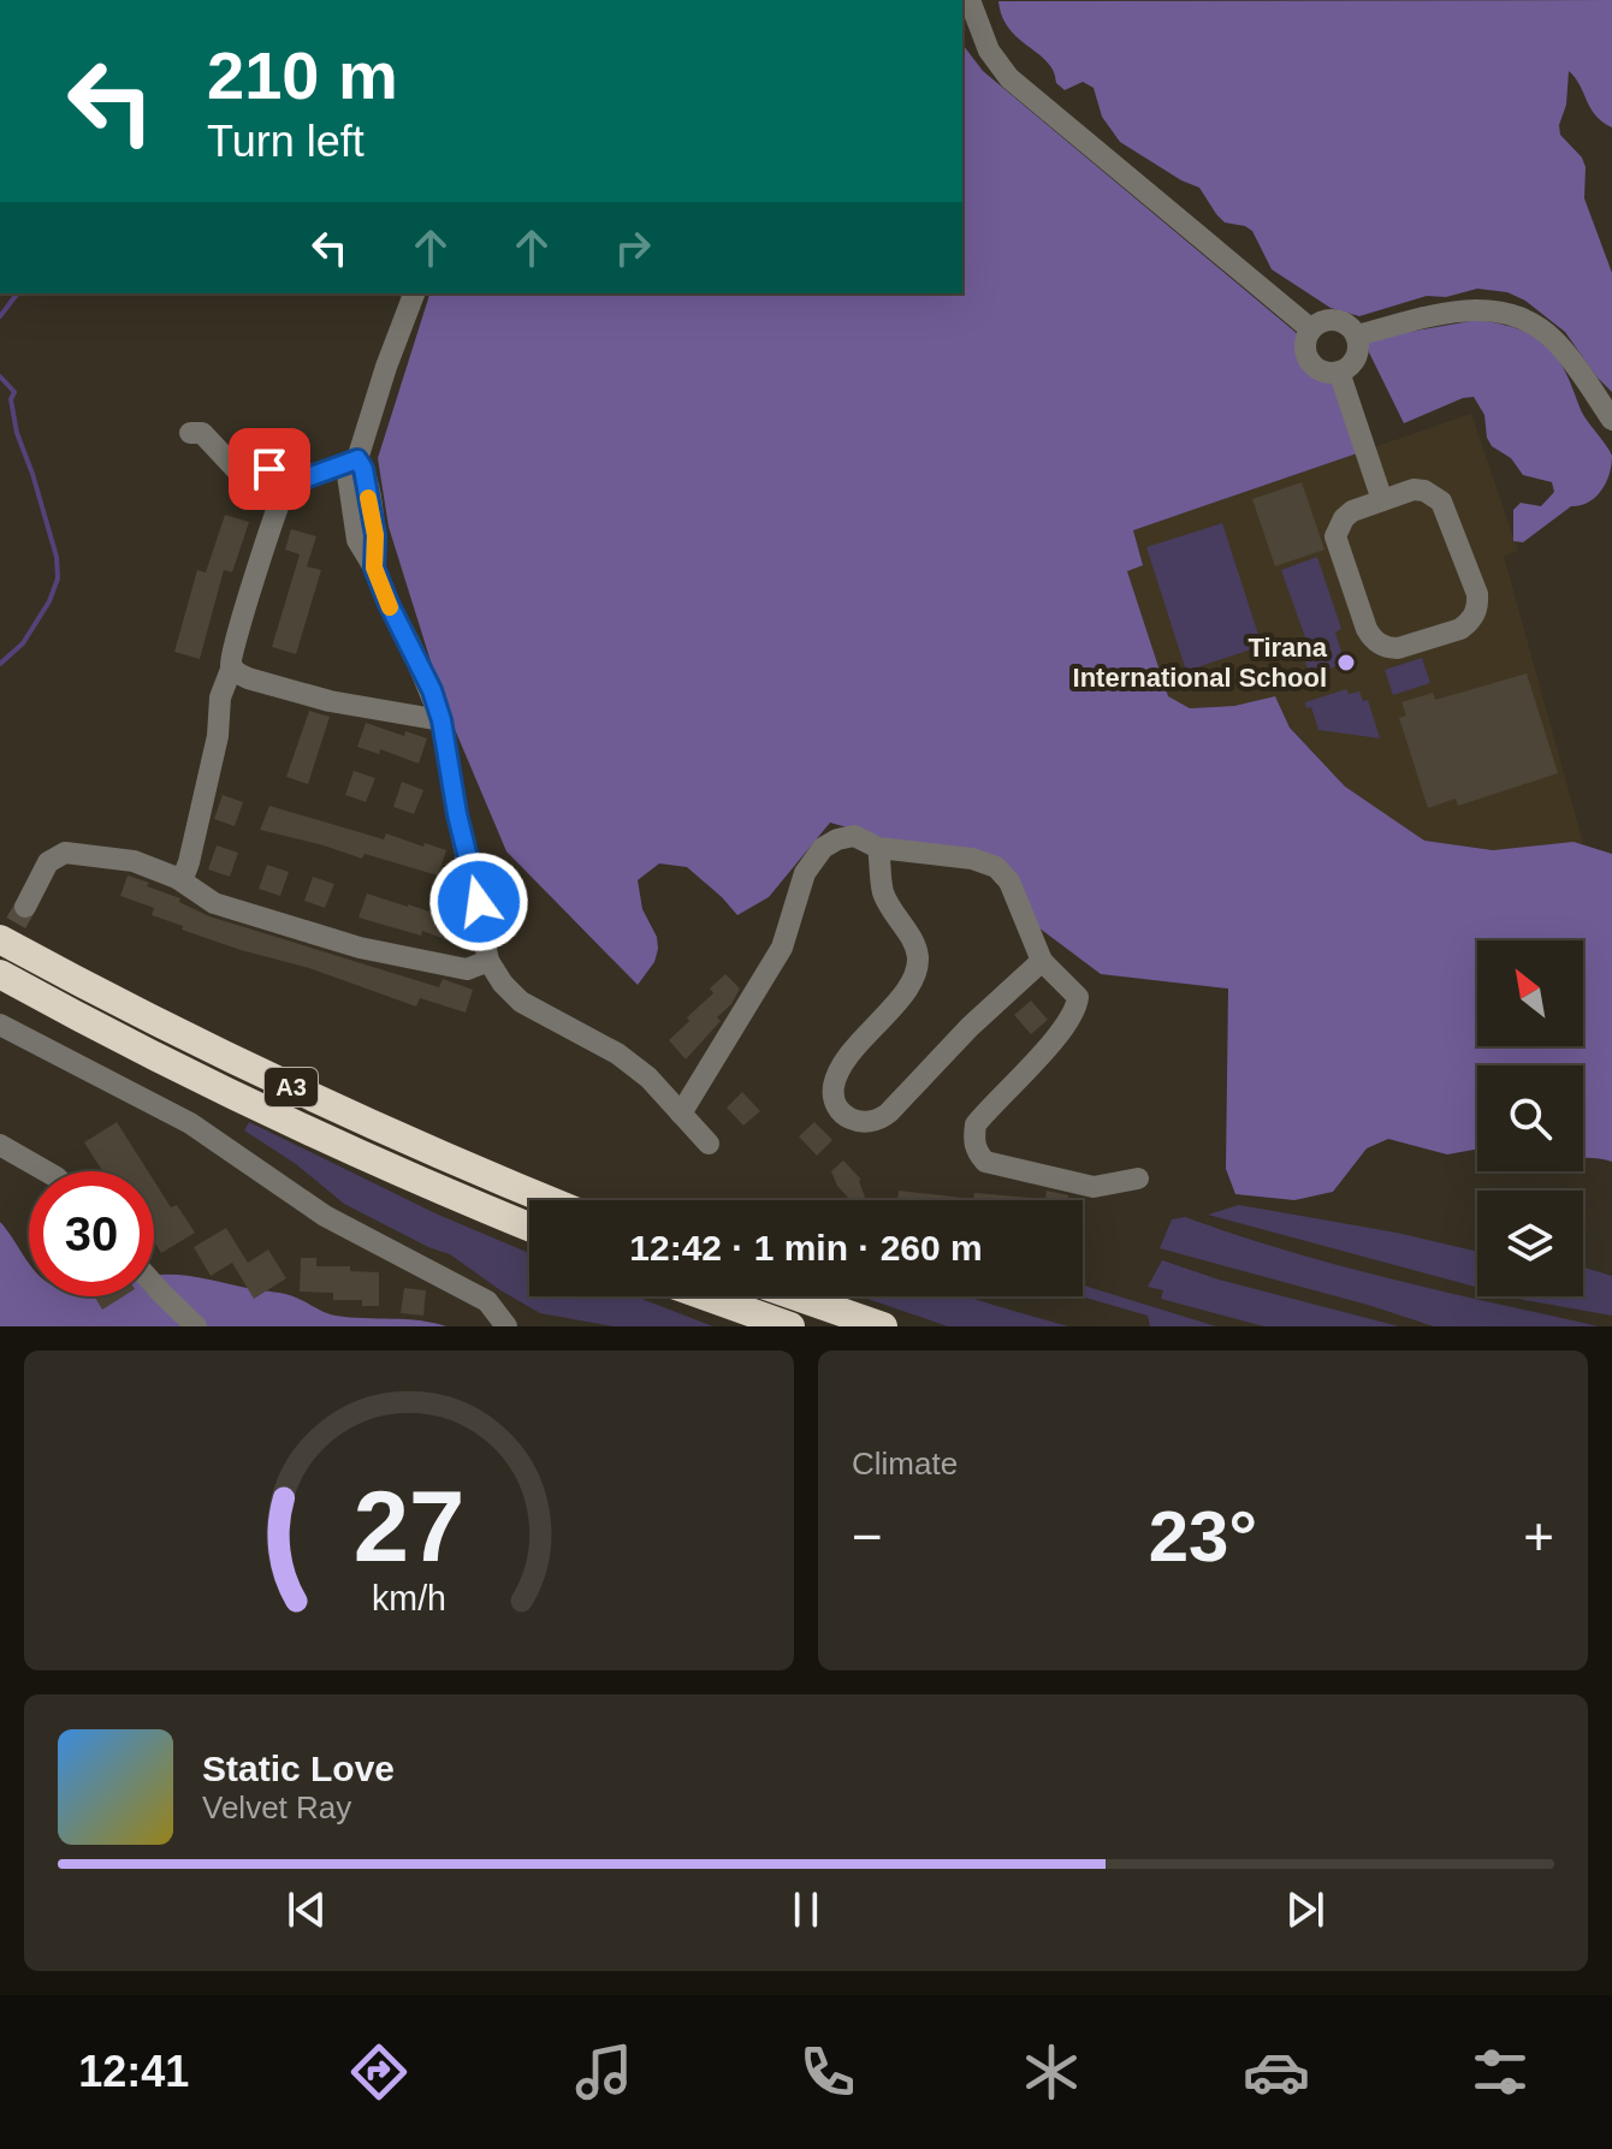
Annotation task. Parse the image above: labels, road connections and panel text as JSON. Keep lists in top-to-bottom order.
{
  "streets": {
    "highway": ["A3"]
  },
  "places": ["Tirana International School"],
  "north": "top left",
  "page": {
    "turn": ["210 m", "Turn left"],
    "limit": "30",
    "trip": "12:42 · 1 min · 260 m",
    "tile": "Climate",
    "heat": ["−", "23°", "+"],
    "song": ["Static Love", "Velvet Ray"],
    "tabs": "12:41",
    "gauge": ["27", "km/h"]
  }
}
